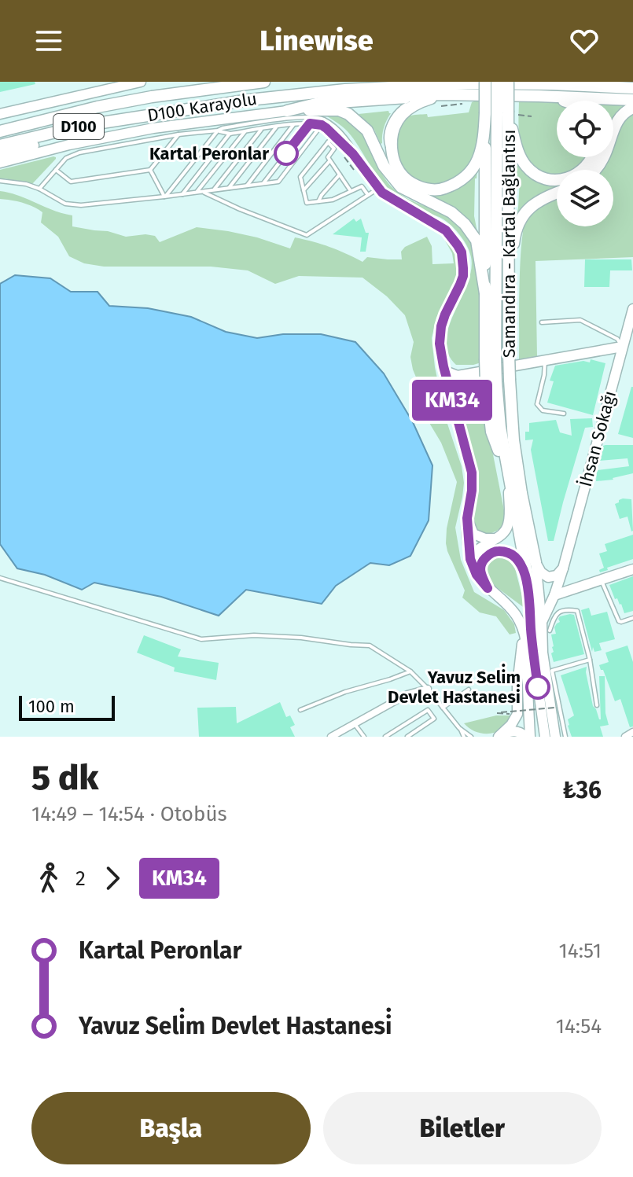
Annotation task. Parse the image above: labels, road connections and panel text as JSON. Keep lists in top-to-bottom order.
{
  "streets": {
    "highway": ["D100 Karayolu", "D100", "Samandıra - Kartal Bağlantısı"],
    "street": ["İhsan Sokağı"]
  },
  "places": ["Kartal Peronlar", "Yavuz Seli̇m Devlet Hastanesi̇"],
  "lines": ["bus line KM34"],
  "scale_bar": "100 m",
  "page": {
    "header": "Linewise",
    "on_map": "KM34",
    "scale": "100 m",
    "heading": ["5 dk", "14:49 – 14:54 · Otobüs", "₺36"],
    "legs": ["2", "KM34"],
    "list": [
      {
        "name": "Kartal Peronlar",
        "value": "14:51"
      },
      {
        "name": "Yavuz Seli̇m Devlet Hastanesi̇",
        "value": "14:54"
      }
    ],
    "buttons": ["Başla", "Biletler"]
  }
}
